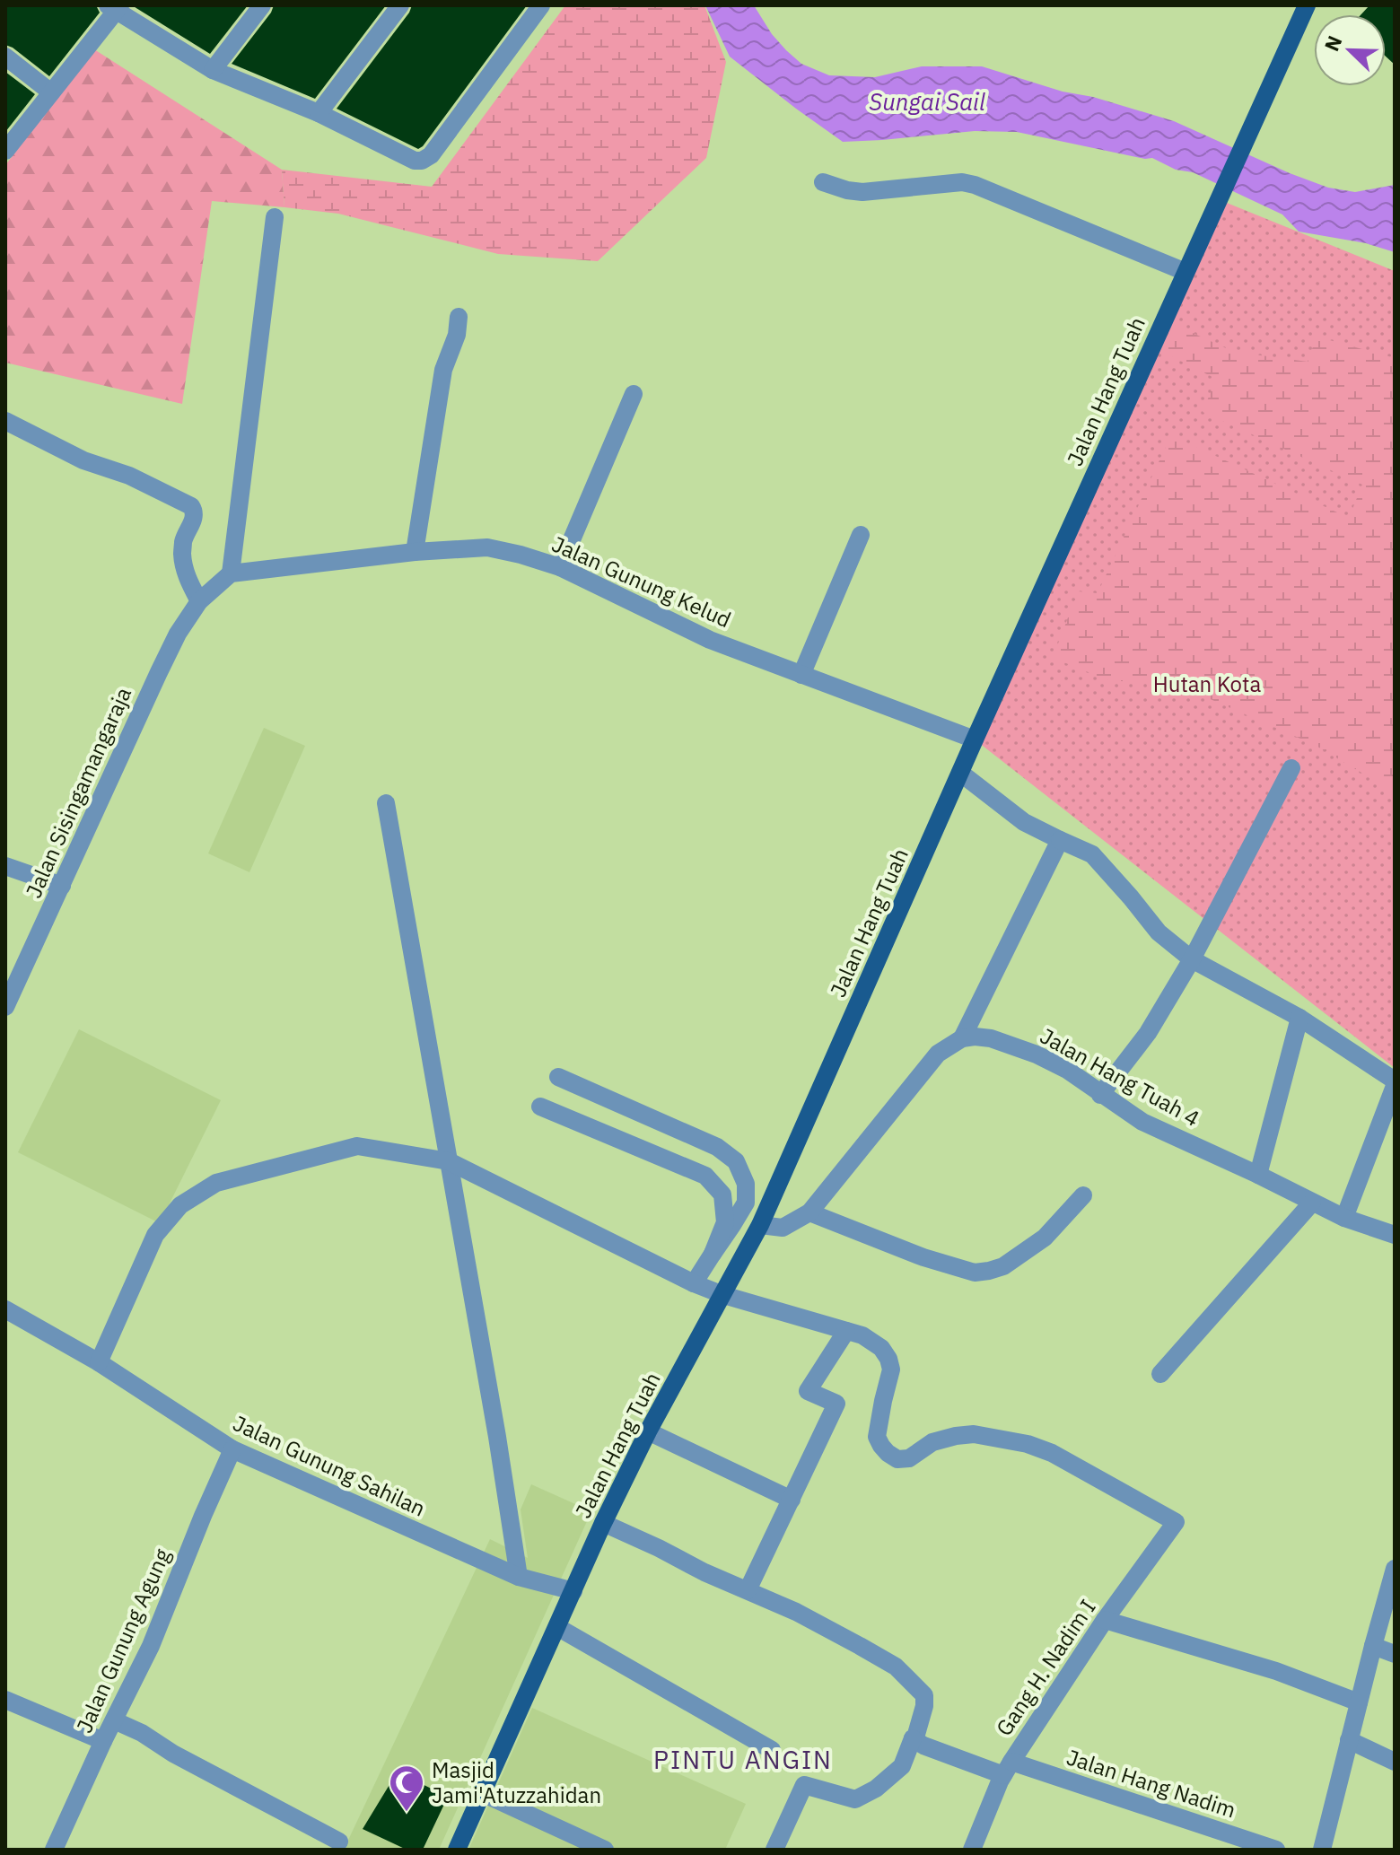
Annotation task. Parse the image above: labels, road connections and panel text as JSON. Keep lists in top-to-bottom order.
{
  "streets": {
    "main road": ["Jalan Hang Tuah"],
    "street": [
      "Jalan Gunung Kelud",
      "Jalan Sisingamangaraja",
      "Jalan Hang Tuah 4",
      "Jalan Gunung Sahilan",
      "Jalan Gunung Agung",
      "Gang H. Nadim I",
      "Jalan Hang Nadim"
    ]
  },
  "crossings": [
    ["Jalan Hang Tuah", "Jalan Gunung Kelud"],
    ["Jalan Hang Tuah", "Jalan Gunung Sahilan"],
    ["Jalan Gunung Sahilan", "Jalan Gunung Agung"],
    ["Gang H. Nadim I", "Jalan Hang Nadim"]
  ],
  "districts": ["PINTU ANGIN"],
  "water": ["Sungai Sail"],
  "parks": ["Hutan Kota"],
  "places": {
    "mosque": ["Masjid Jami'Atuzzahidan"]
  },
  "north": "top left"
}
